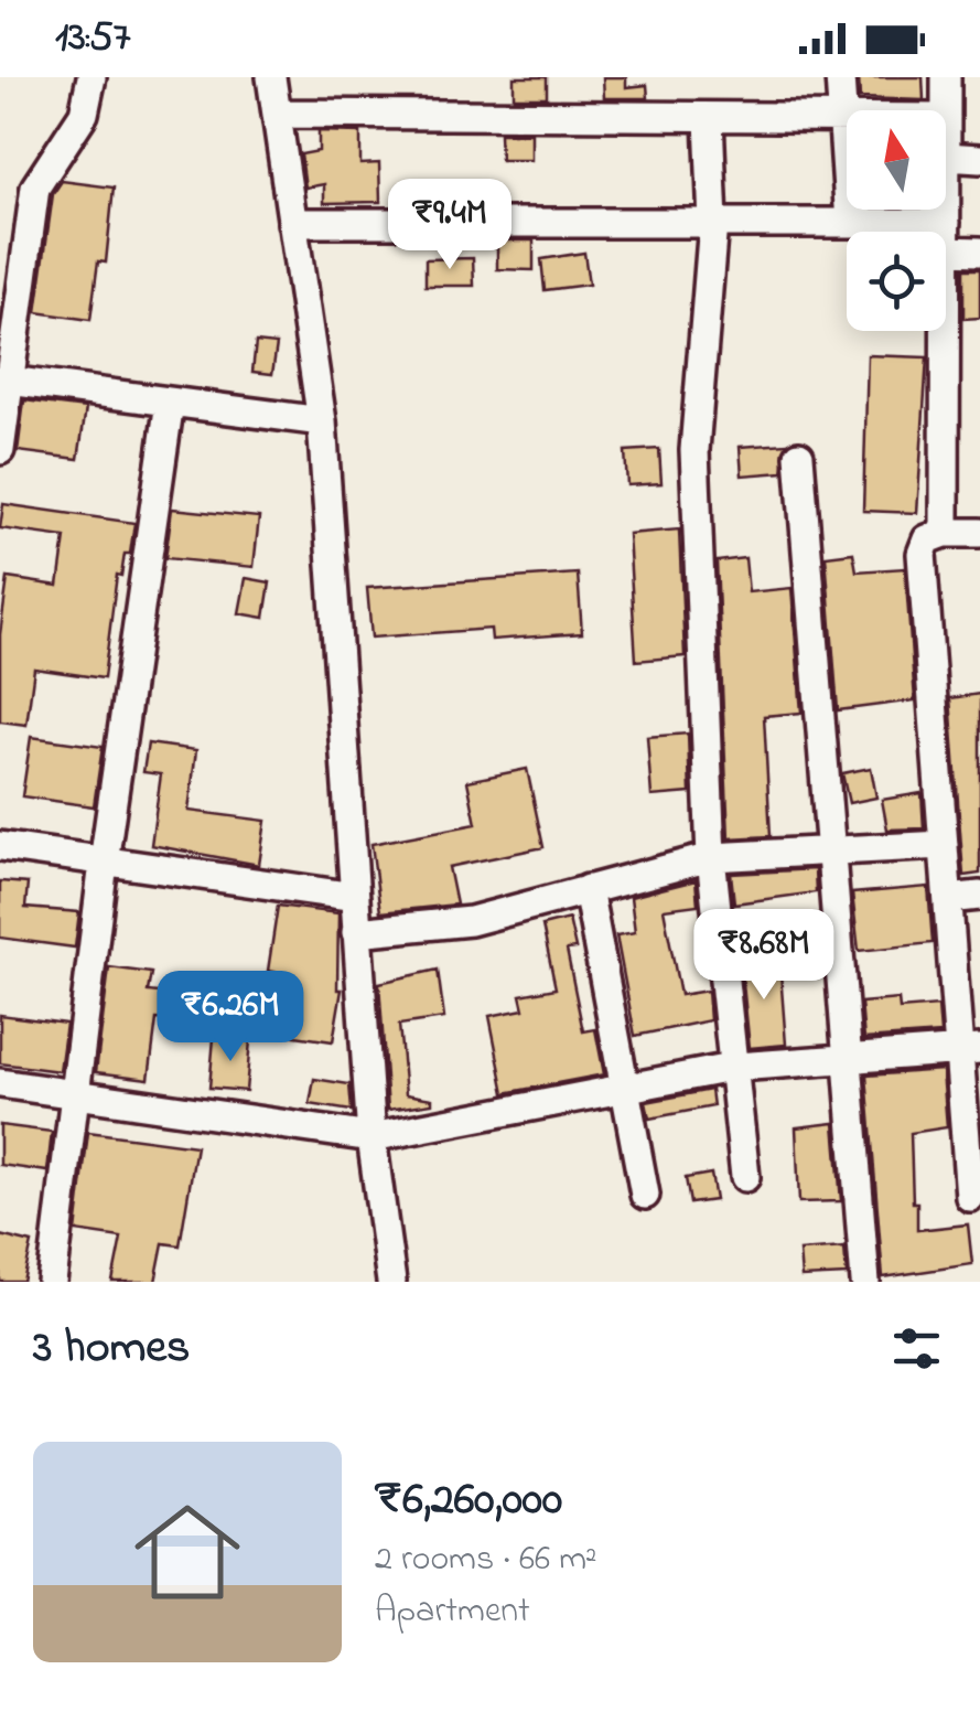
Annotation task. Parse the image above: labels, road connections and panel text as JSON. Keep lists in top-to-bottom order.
{
  "north": "top",
  "page": {
    "status": "13:57",
    "price": ["₹9.4M", "₹8.68M", "₹6.26M"],
    "heading": "3 homes",
    "list": [
      {
        "name": "₹6,260,000",
        "note": "2 rooms · 66 m² · Apartment"
      }
    ]
  }
}
